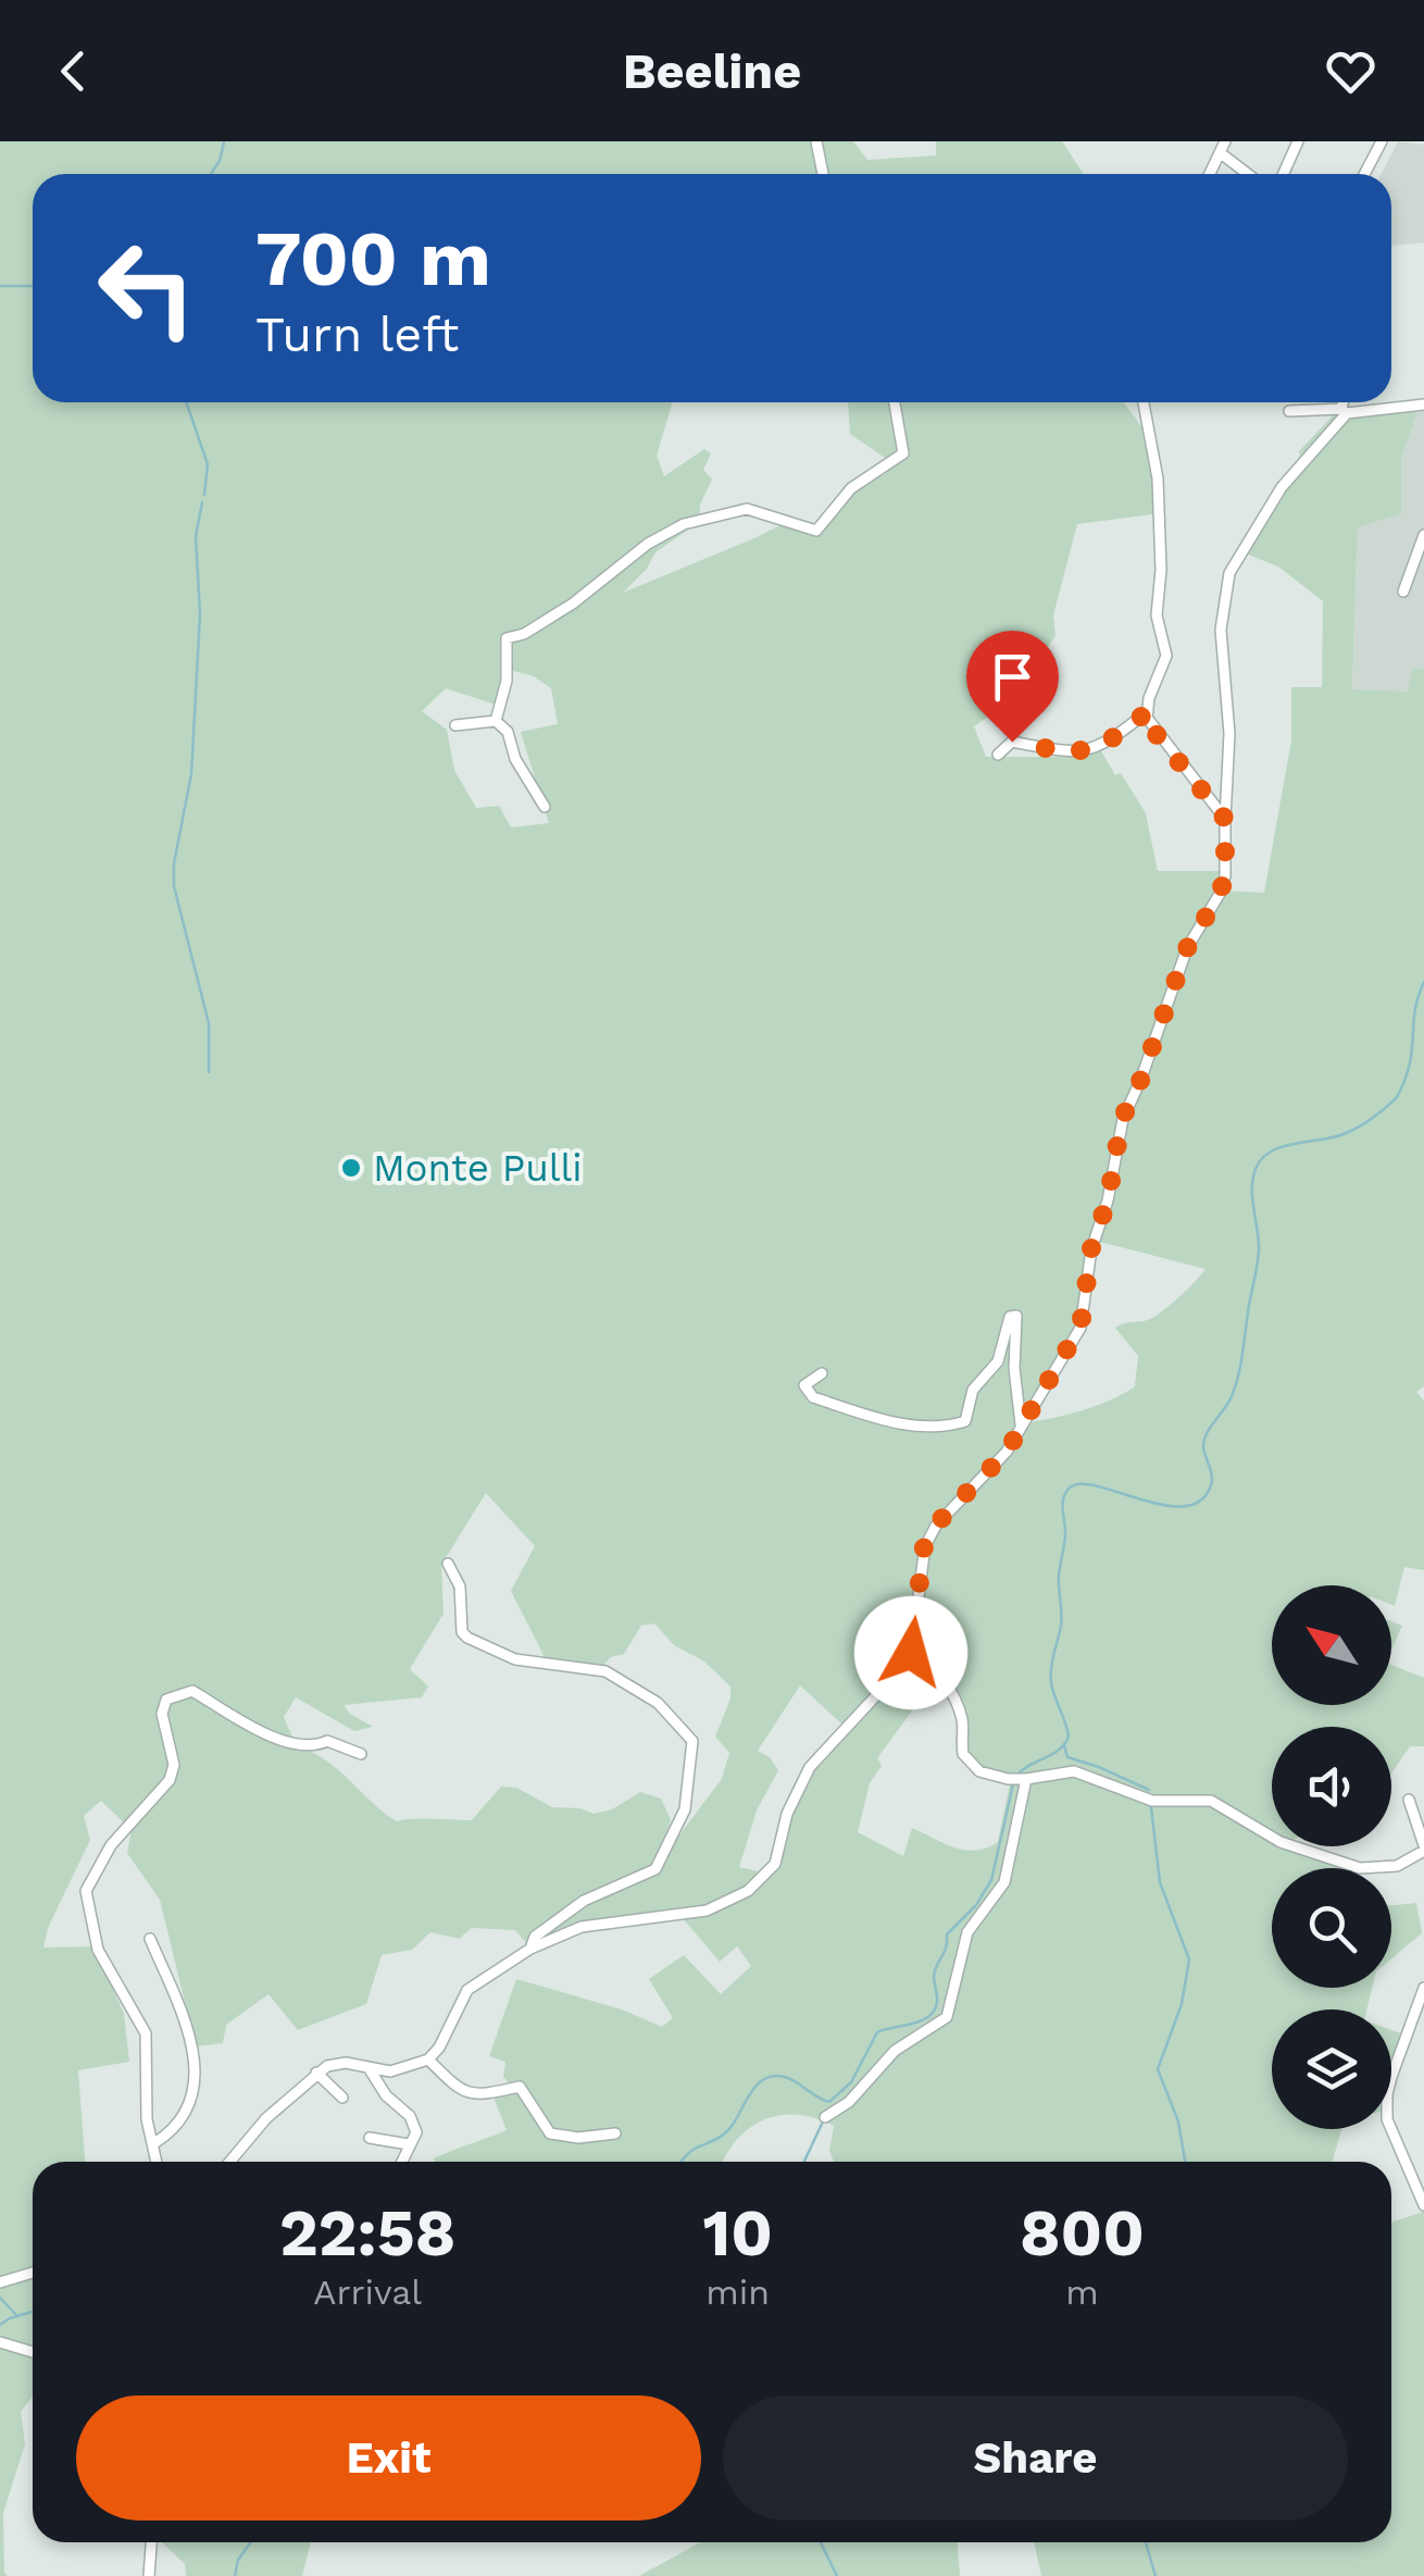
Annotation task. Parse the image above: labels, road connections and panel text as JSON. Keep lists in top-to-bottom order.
{
  "places": ["Monte Pulli"],
  "north": "top left",
  "page": {
    "header": "Beeline",
    "turn": ["700 m", "Turn left"],
    "eta": [
      "22:58",
      "Arrival",
      "10",
      "min",
      "800",
      "m"
    ],
    "buttons": ["Exit", "Share"]
  }
}
